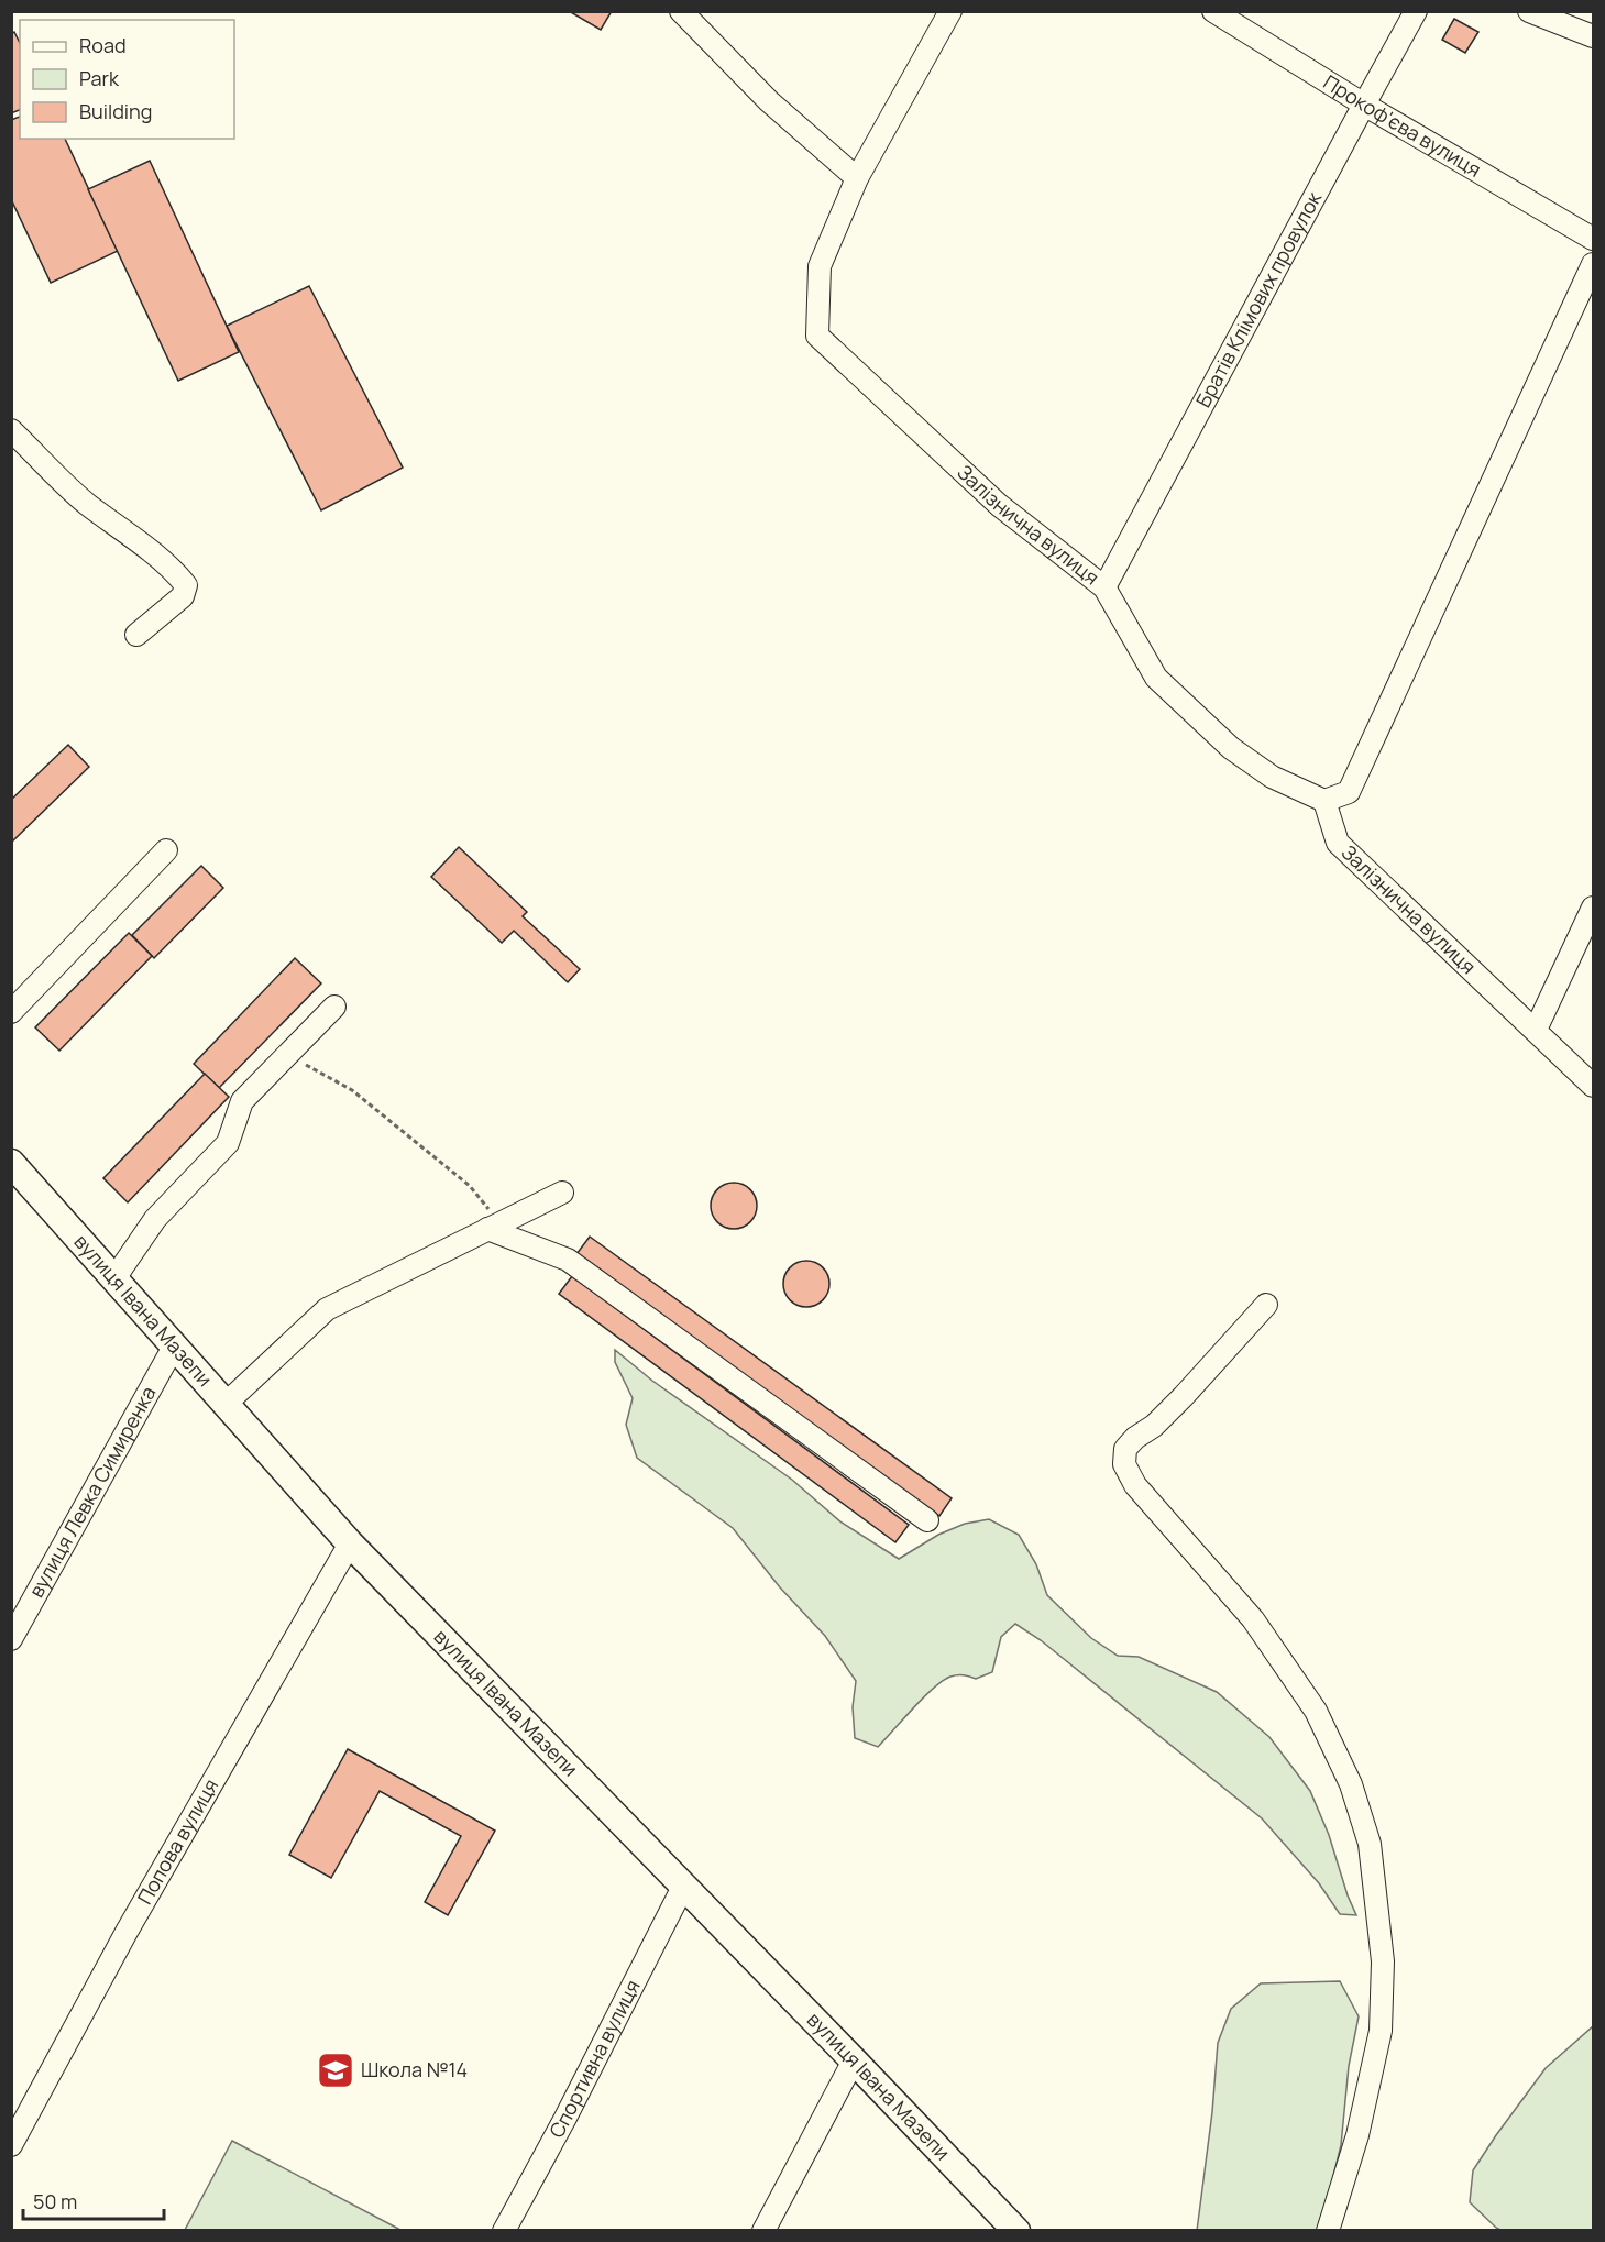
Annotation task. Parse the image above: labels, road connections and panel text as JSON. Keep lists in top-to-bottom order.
{
  "streets": {
    "main road": ["вулиця Івана Мазепи"],
    "street": [
      "Прокоф'єва вулиця",
      "Братів Клімових провулок",
      "Залізнична вулиця",
      "вулиця Левка Симиренка",
      "Попова вулиця",
      "Спортивна вулиця"
    ]
  },
  "crossings": [
    ["Прокоф'єва вулиця", "Братів Клімових провулок"],
    ["Братів Клімових провулок", "Залізнична вулиця"],
    ["вулиця Івана Мазепи", "вулиця Левка Симиренка"],
    ["вулиця Івана Мазепи", "Попова вулиця"],
    ["вулиця Івана Мазепи", "Спортивна вулиця"]
  ],
  "places": {
    "school or university": ["Школа №14"]
  },
  "legend": ["Road", "Park", "Building"],
  "scale_bar": "50 m"
}
